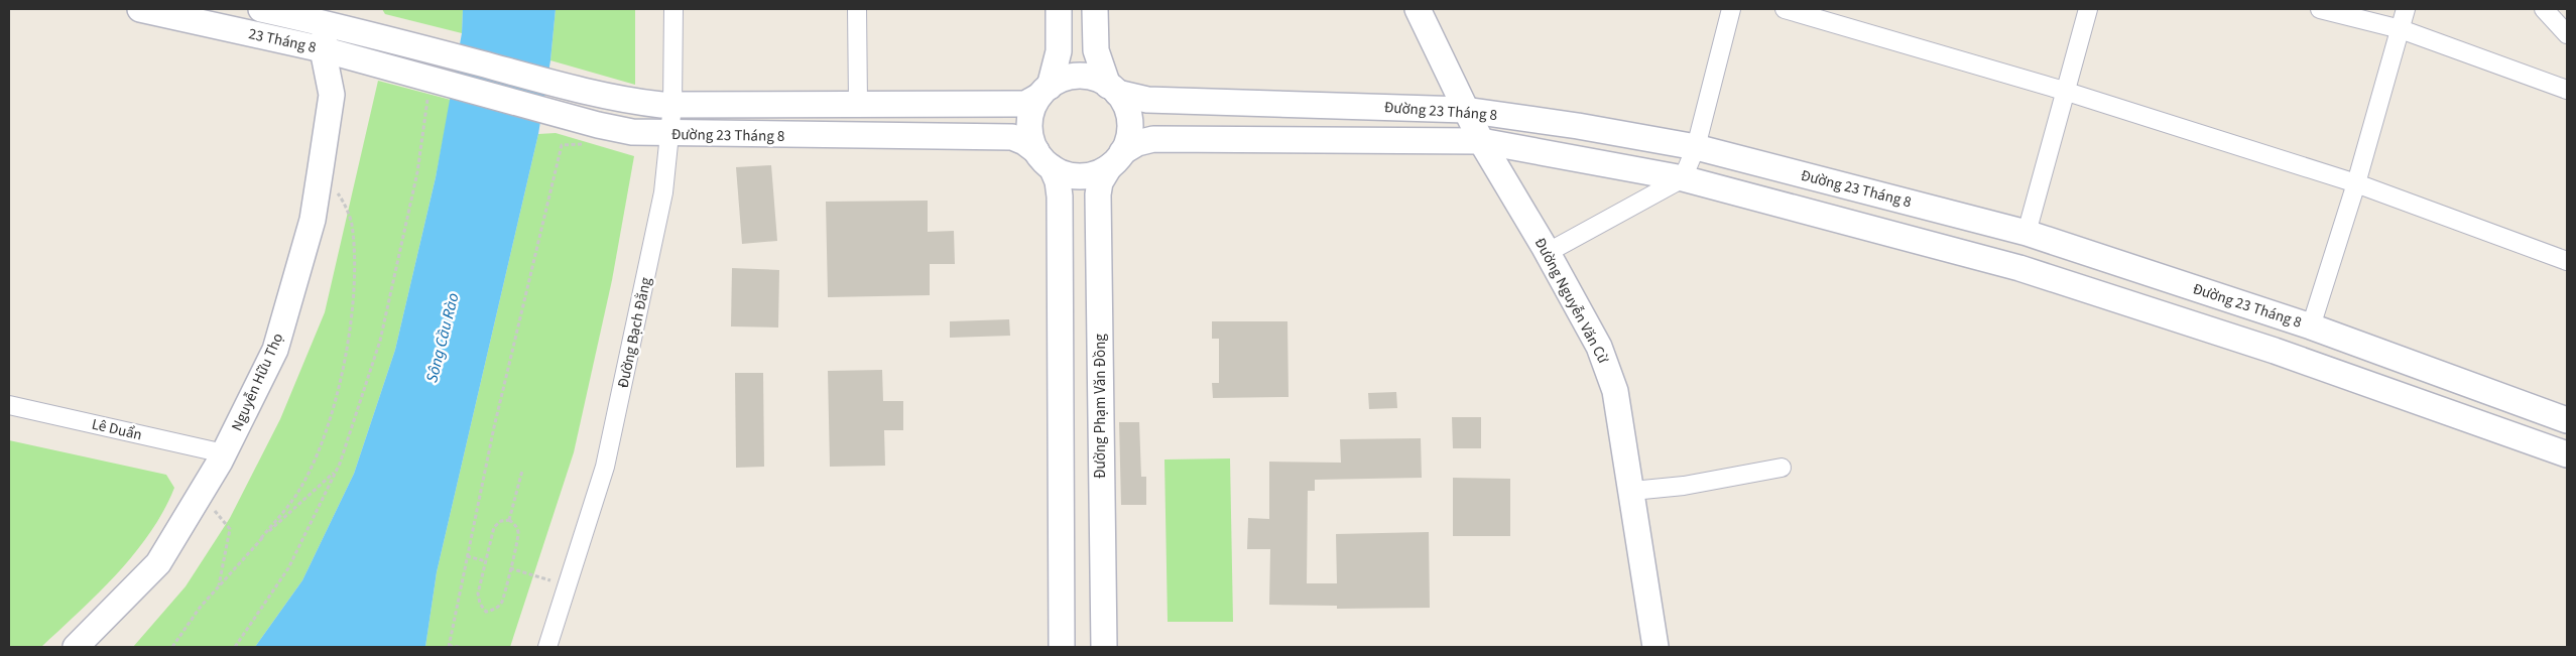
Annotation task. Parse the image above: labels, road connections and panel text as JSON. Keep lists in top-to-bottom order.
{
  "streets": {
    "street": [
      "23 Tháng 8",
      "Đường 23 Tháng 8",
      "Đường Nguyễn Văn Cừ",
      "Đường Bạch Đằng",
      "Nguyễn Hữu Thọ",
      "Đường Phạm Văn Đồng",
      "Lê Duẩn"
    ]
  },
  "crossings": [
    ["23 Tháng 8", "Đường 23 Tháng 8"],
    ["23 Tháng 8", "Nguyễn Hữu Thọ"],
    ["Đường 23 Tháng 8", "Đường Nguyễn Văn Cừ"],
    ["Đường 23 Tháng 8", "Đường Bạch Đằng"],
    ["Đường 23 Tháng 8", "Đường Phạm Văn Đồng"],
    ["Nguyễn Hữu Thọ", "Lê Duẩn"]
  ],
  "water": ["Sông Cầu Rào"]
}
